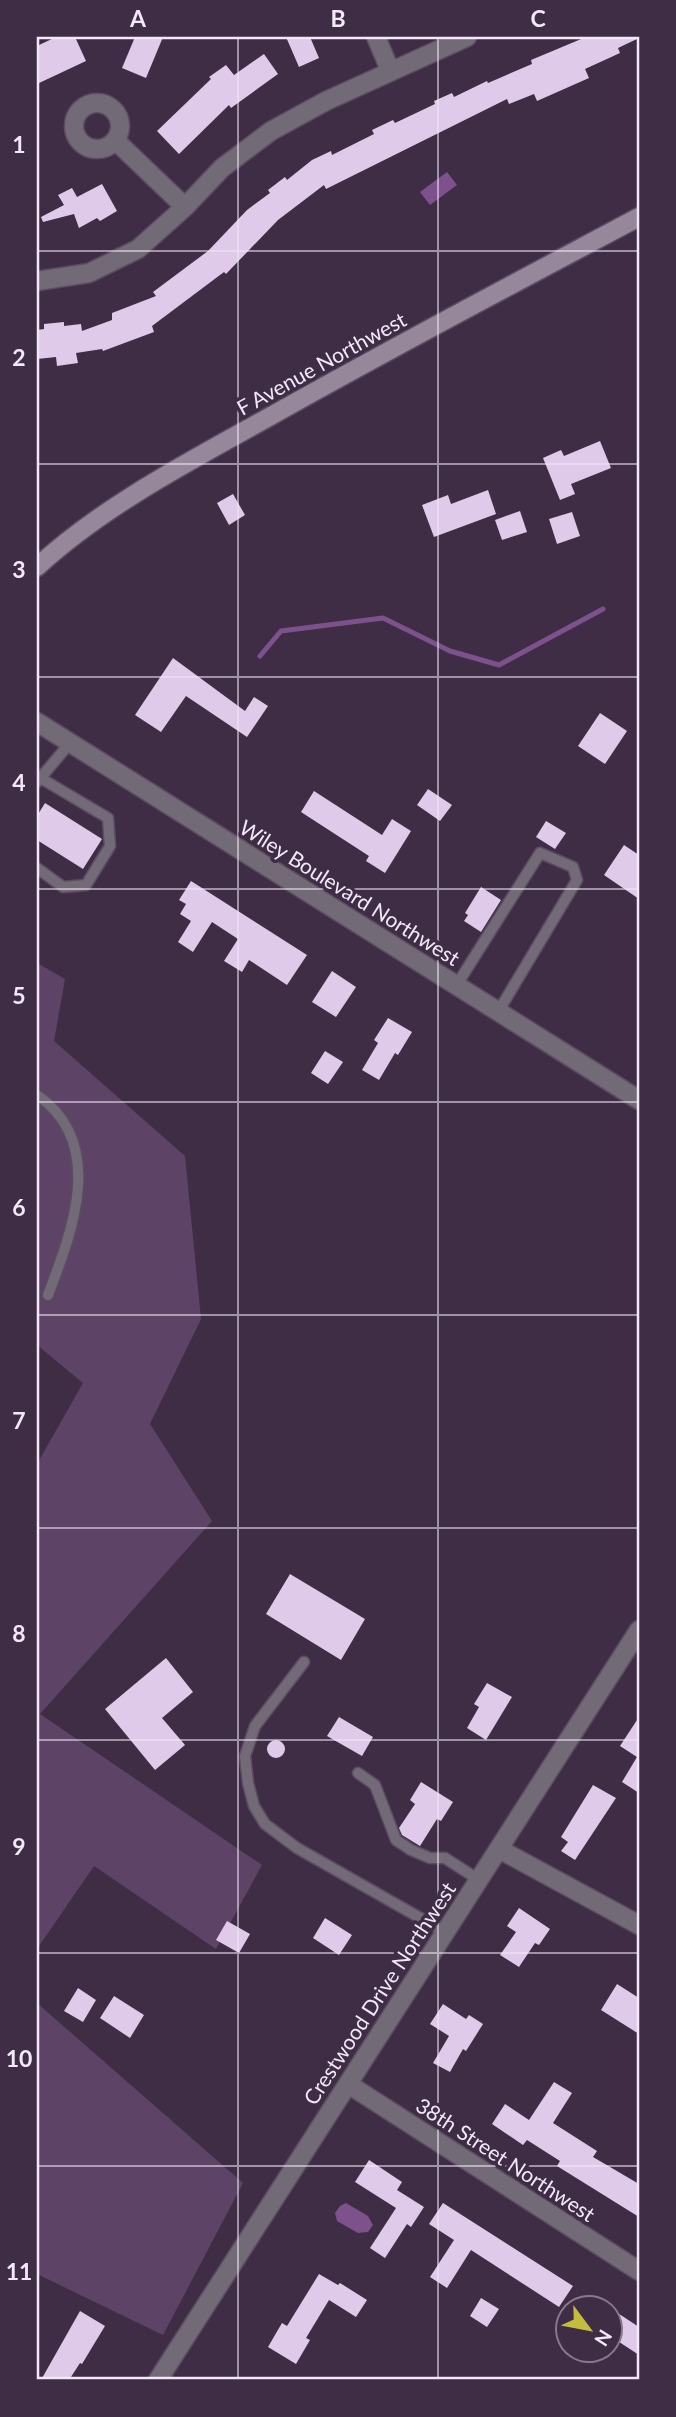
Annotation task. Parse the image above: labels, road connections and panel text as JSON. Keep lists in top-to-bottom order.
{
  "streets": {
    "main road": ["F Avenue Northwest"],
    "street": ["Wiley Boulevard Northwest", "Crestwood Drive Northwest", "38th Street Northwest"]
  },
  "crossings": [
    ["Crestwood Drive Northwest", "38th Street Northwest"]
  ],
  "north": "bottom right",
  "grid": {
    "columns": ["A", "B", "C"],
    "rows": [
      "1",
      "2",
      "3",
      "4",
      "5",
      "6",
      "7",
      "8",
      "9",
      "10",
      "11"
    ]
  }
}
